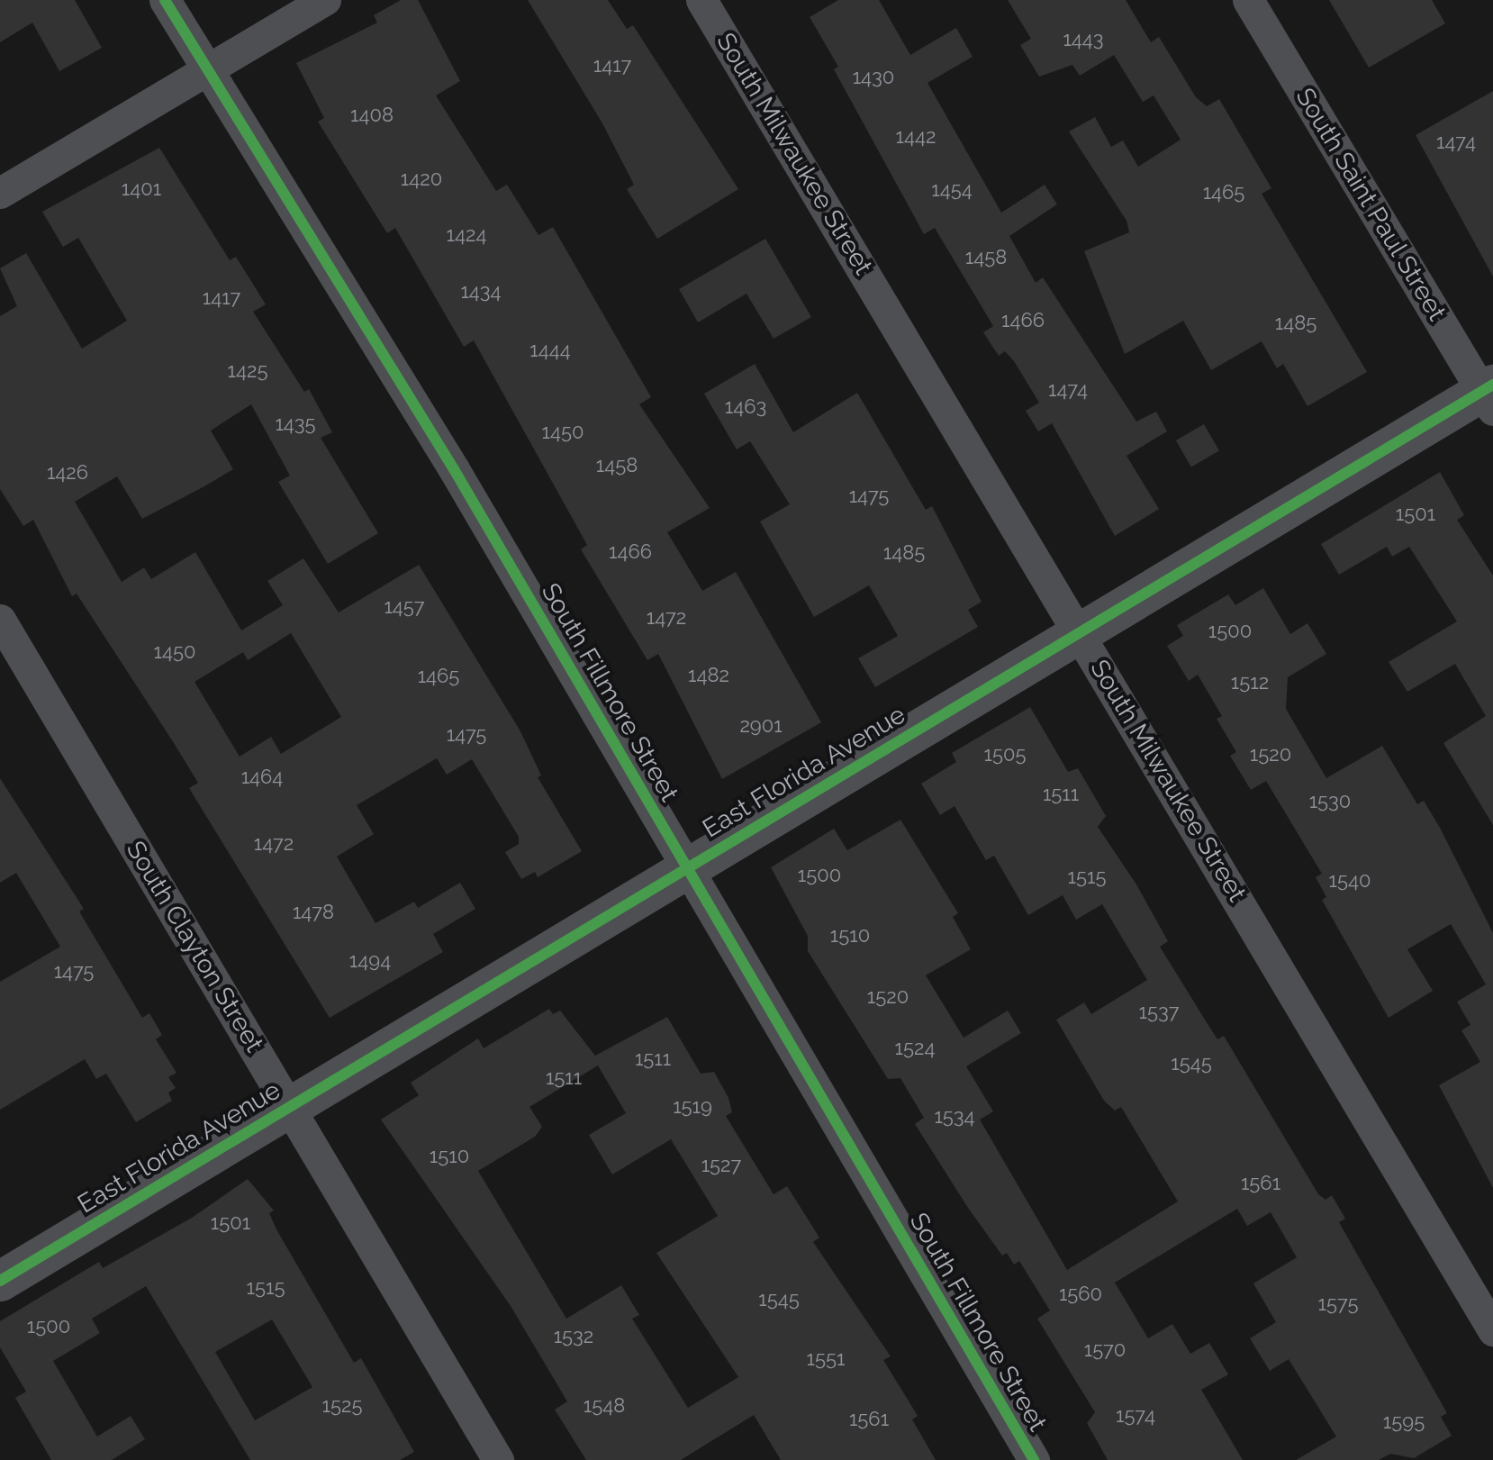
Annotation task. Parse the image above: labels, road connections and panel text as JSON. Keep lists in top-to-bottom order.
{
  "streets": {
    "street": [
      "South Milwaukee Street",
      "South Saint Paul Street",
      "South Fillmore Street",
      "East Florida Avenue",
      "South Clayton Street"
    ]
  },
  "crossings": [
    ["South Milwaukee Street", "East Florida Avenue"],
    ["South Saint Paul Street", "East Florida Avenue"],
    ["South Fillmore Street", "East Florida Avenue"],
    ["East Florida Avenue", "South Clayton Street"]
  ],
  "house_numbers": [
    "1443",
    "1417",
    "1430",
    "1408",
    "1442",
    "1474",
    "1420",
    "1401",
    "1454",
    "1465",
    "1424",
    "1458",
    "1434",
    "1417",
    "1466",
    "1485",
    "1444",
    "1425",
    "1474",
    "1463",
    "1435",
    "1450",
    "1458",
    "1426",
    "1475",
    "1501",
    "1466",
    "1485",
    "1457",
    "1472",
    "1500",
    "1450",
    "1482",
    "1465",
    "1512",
    "2901",
    "1475",
    "1505",
    "1520",
    "1464",
    "1511",
    "1530",
    "1472",
    "1500",
    "1515",
    "1540",
    "1478",
    "1510",
    "1494",
    "1475",
    "1520",
    "1537",
    "1524",
    "1511",
    "1545",
    "1511",
    "1519",
    "1534",
    "1510",
    "1527",
    "1561",
    "1501",
    "1515",
    "1560",
    "1545",
    "1575",
    "1500",
    "1532",
    "1570",
    "1551",
    "1525",
    "1548",
    "1574",
    "1561",
    "1595"
  ]
}
